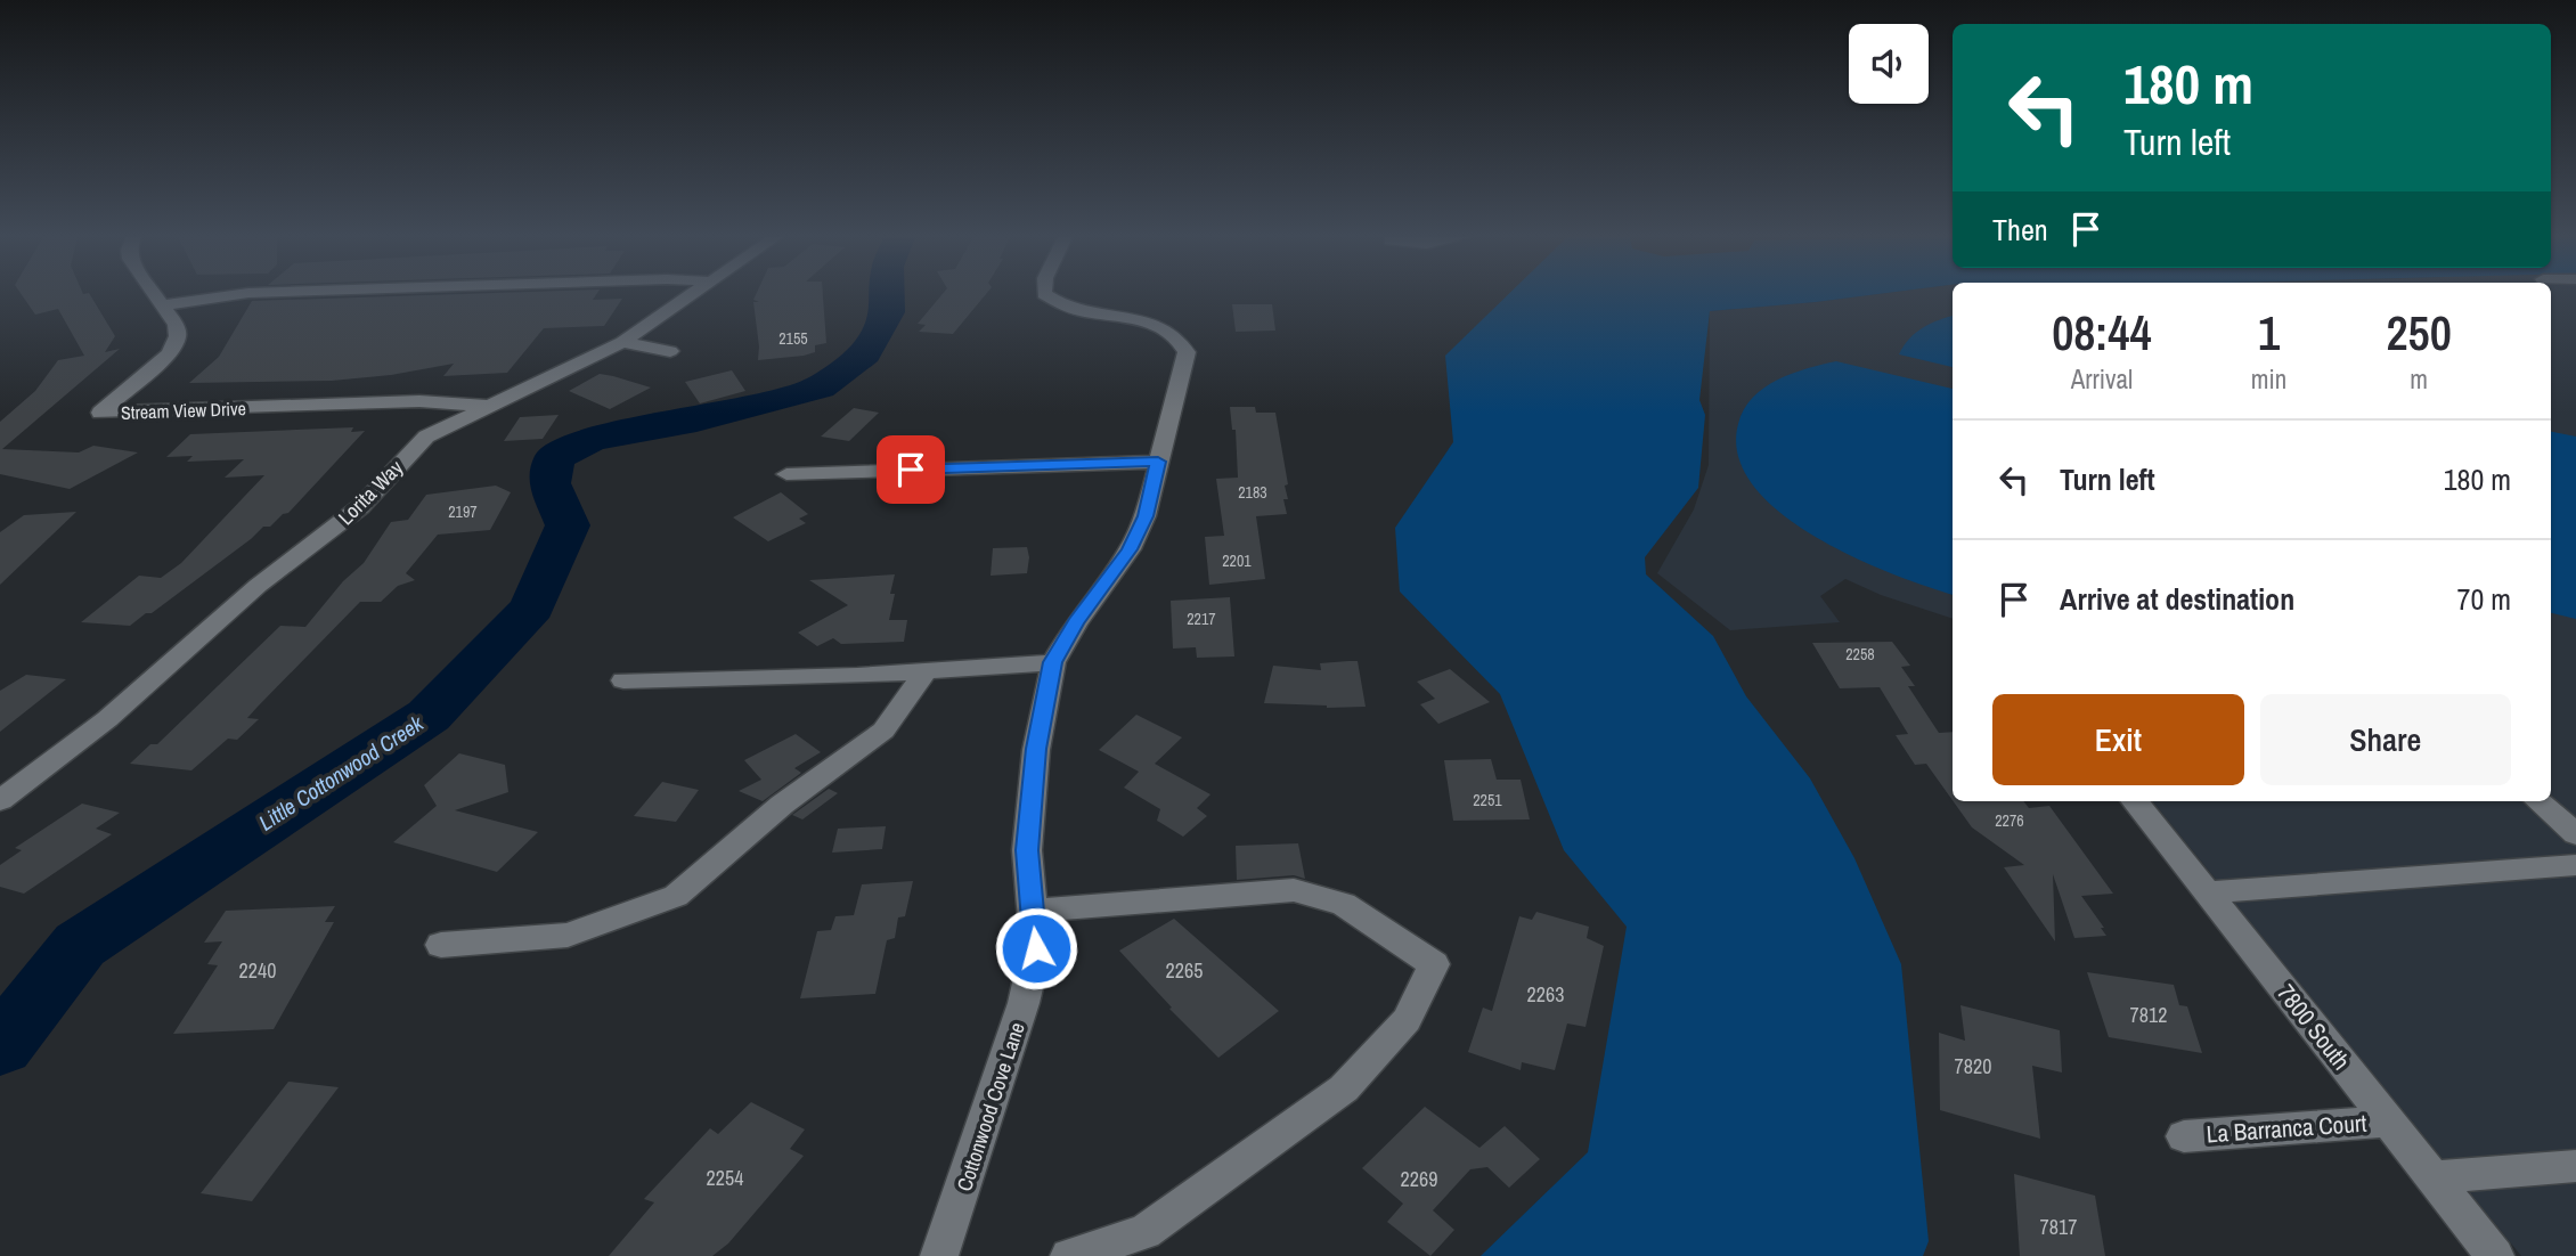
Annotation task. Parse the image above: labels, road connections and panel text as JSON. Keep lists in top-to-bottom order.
{
  "streets": {
    "street": [
      "Stream View Drive",
      "Lorita Way",
      "7800 South",
      "Cottonwood Cove Lane",
      "La Barranca Court"
    ]
  },
  "crossings": [
    ["Stream View Drive", "Lorita Way"],
    ["7800 South", "La Barranca Court"]
  ],
  "water": ["Little Cottonwood Creek"],
  "house_numbers": [
    "2155",
    "2183",
    "2197",
    "2201",
    "2217",
    "2258",
    "2251",
    "2276",
    "2240",
    "2265",
    "2263",
    "7812",
    "7820",
    "2254",
    "2269",
    "7817"
  ],
  "page": {
    "turn": ["180 m", "Turn left"],
    "then": "Then",
    "eta": [
      "08:44",
      "Arrival",
      "1",
      "min",
      "250",
      "m"
    ],
    "list": [
      {
        "name": "Turn left",
        "value": "180 m"
      },
      {
        "name": "Arrive at destination",
        "value": "70 m"
      }
    ],
    "buttons": ["Exit", "Share"]
  }
}
